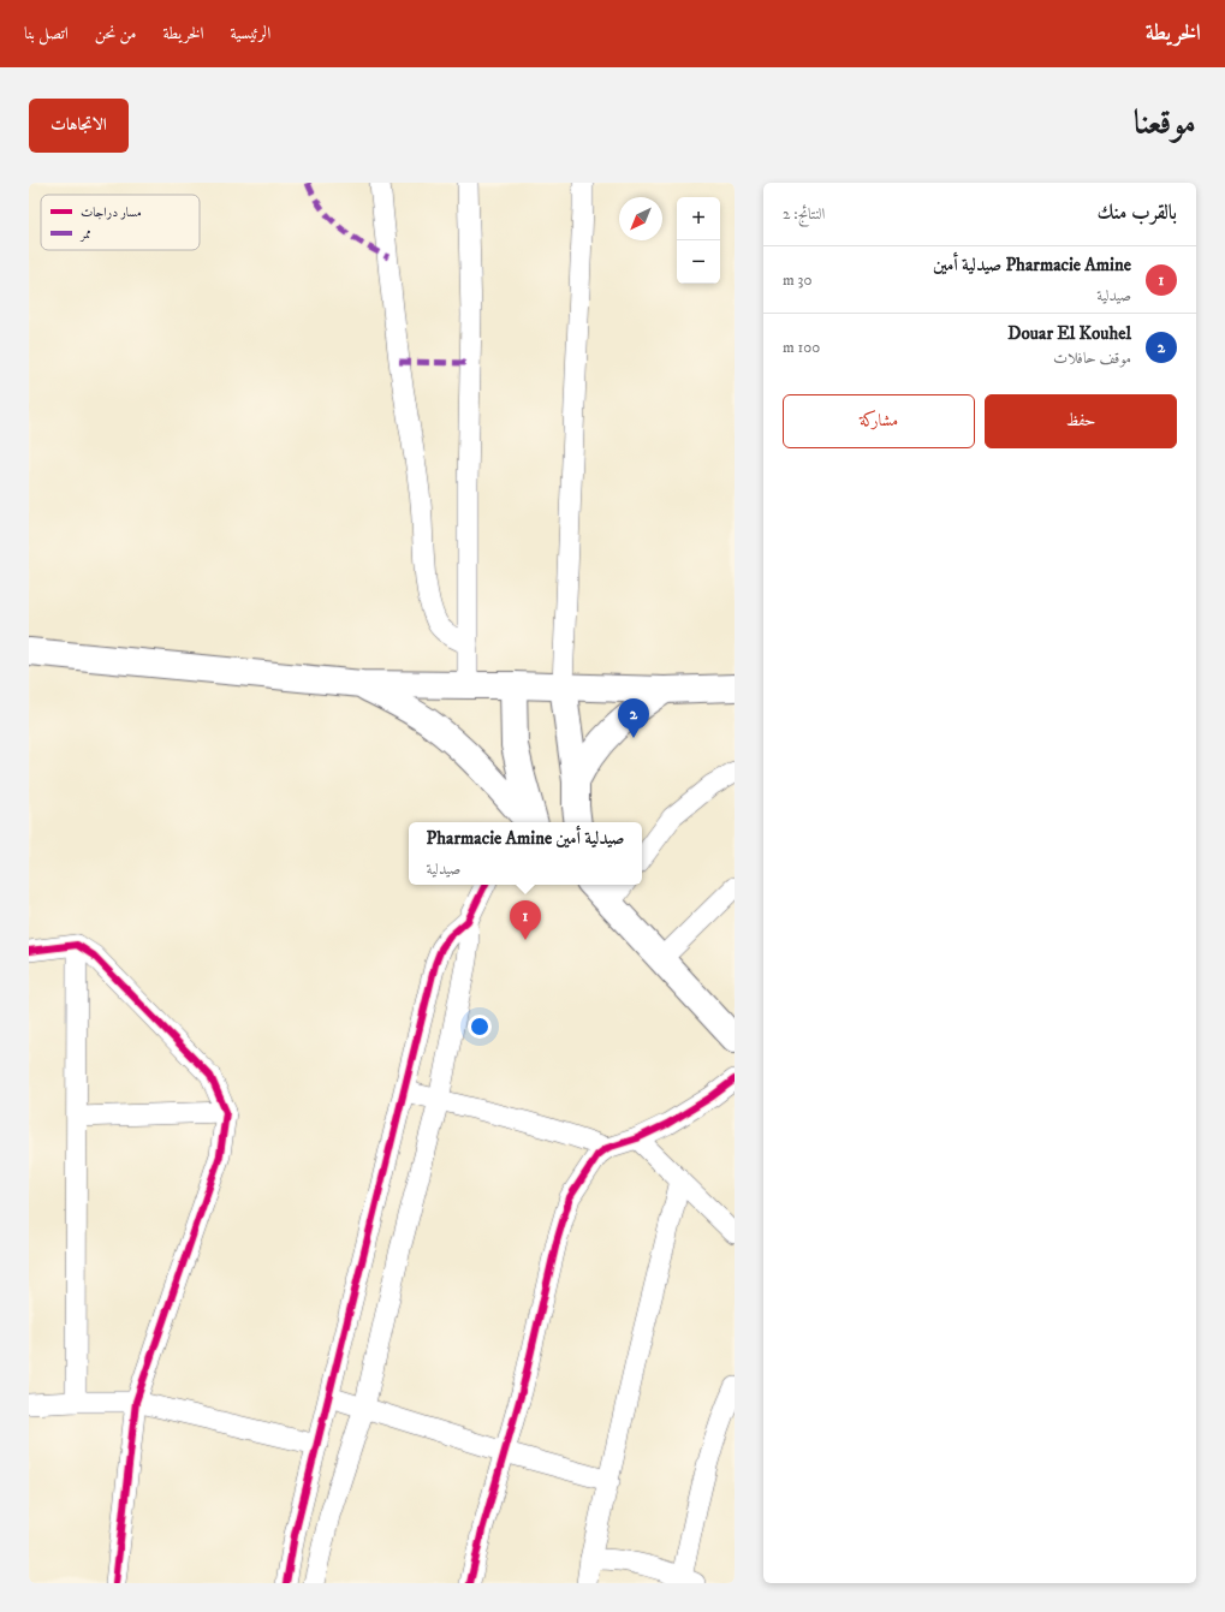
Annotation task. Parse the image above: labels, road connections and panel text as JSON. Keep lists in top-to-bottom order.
{
  "legend": ["مسار دراجات", "ممر"],
  "north": "bottom left",
  "page": {
    "header": "الخريطة",
    "nav": [
      "الرئيسية",
      "الخريطة",
      "من نحن",
      "اتصل بنا"
    ],
    "title": "موقعنا",
    "buttons": [
      "الاتجاهات",
      ["حفظ", "مشاركة"]
    ],
    "heading": ["بالقرب منك", "النتائج: 2"],
    "map_buttons": ["+", "−"],
    "list": [
      {
        "mark": "1",
        "name": "Pharmacie Amine صيدلية أمين",
        "note": "صيدلية",
        "value": "30 m"
      },
      {
        "mark": "2",
        "name": "Douar El Kouhel",
        "note": "موقف حافلات",
        "value": "100 m"
      }
    ],
    "pins": ["2", "1"],
    "popup": ["Pharmacie Amine صيدلية أمين", "صيدلية"]
  }
}
